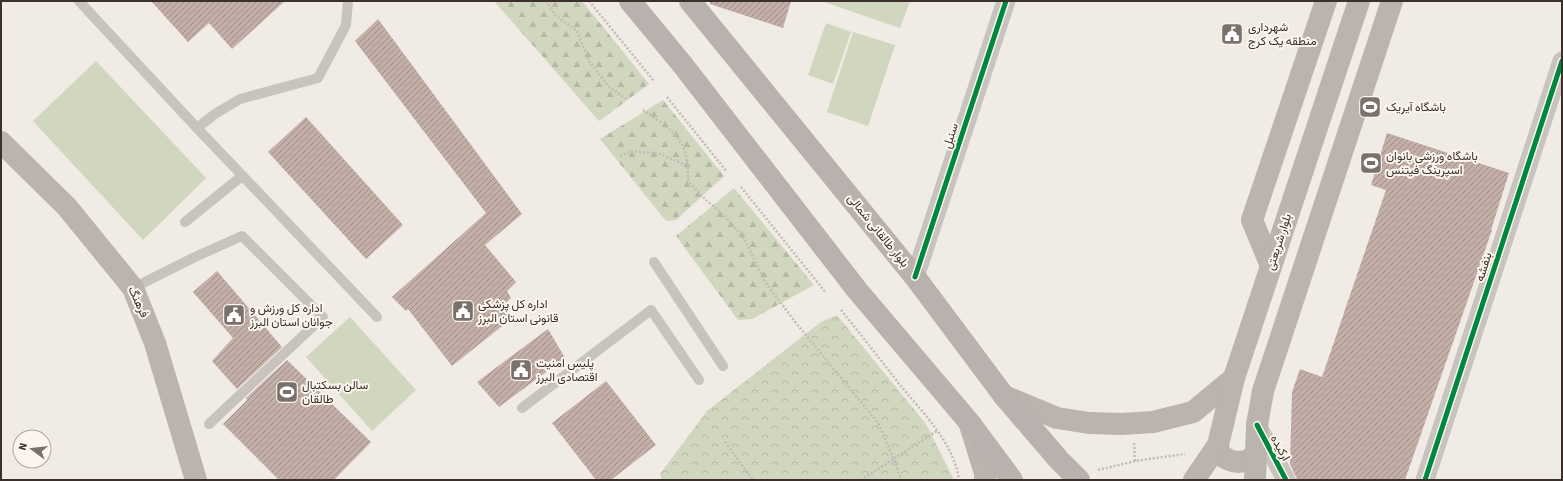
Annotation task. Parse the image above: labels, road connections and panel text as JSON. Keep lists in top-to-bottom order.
{
  "streets": {
    "main road": ["بلوار طالقانی شمالی", "بلوار شریعتی", "فرهنگ"],
    "street": ["سنبل", "بنفشه", "ارکیده"]
  },
  "crossings": [
    ["سنبل", "بلوار طالقانی شمالی"]
  ],
  "places": {
    "public building": [
      "شهرداری منطقه یک کرج",
      "اداره کل پزشکی قانونی استان البرز",
      "اداره کل ورزش و جوانان استان البرز",
      "پلیس امنیت اقتصادی البرز"
    ],
    "sports": ["باشگاه آیریک", "باشگاه ورزشی بانوان اسپرینگ فیتنس", "سالن بسکتبال طالقان"]
  },
  "north": "left"
}
